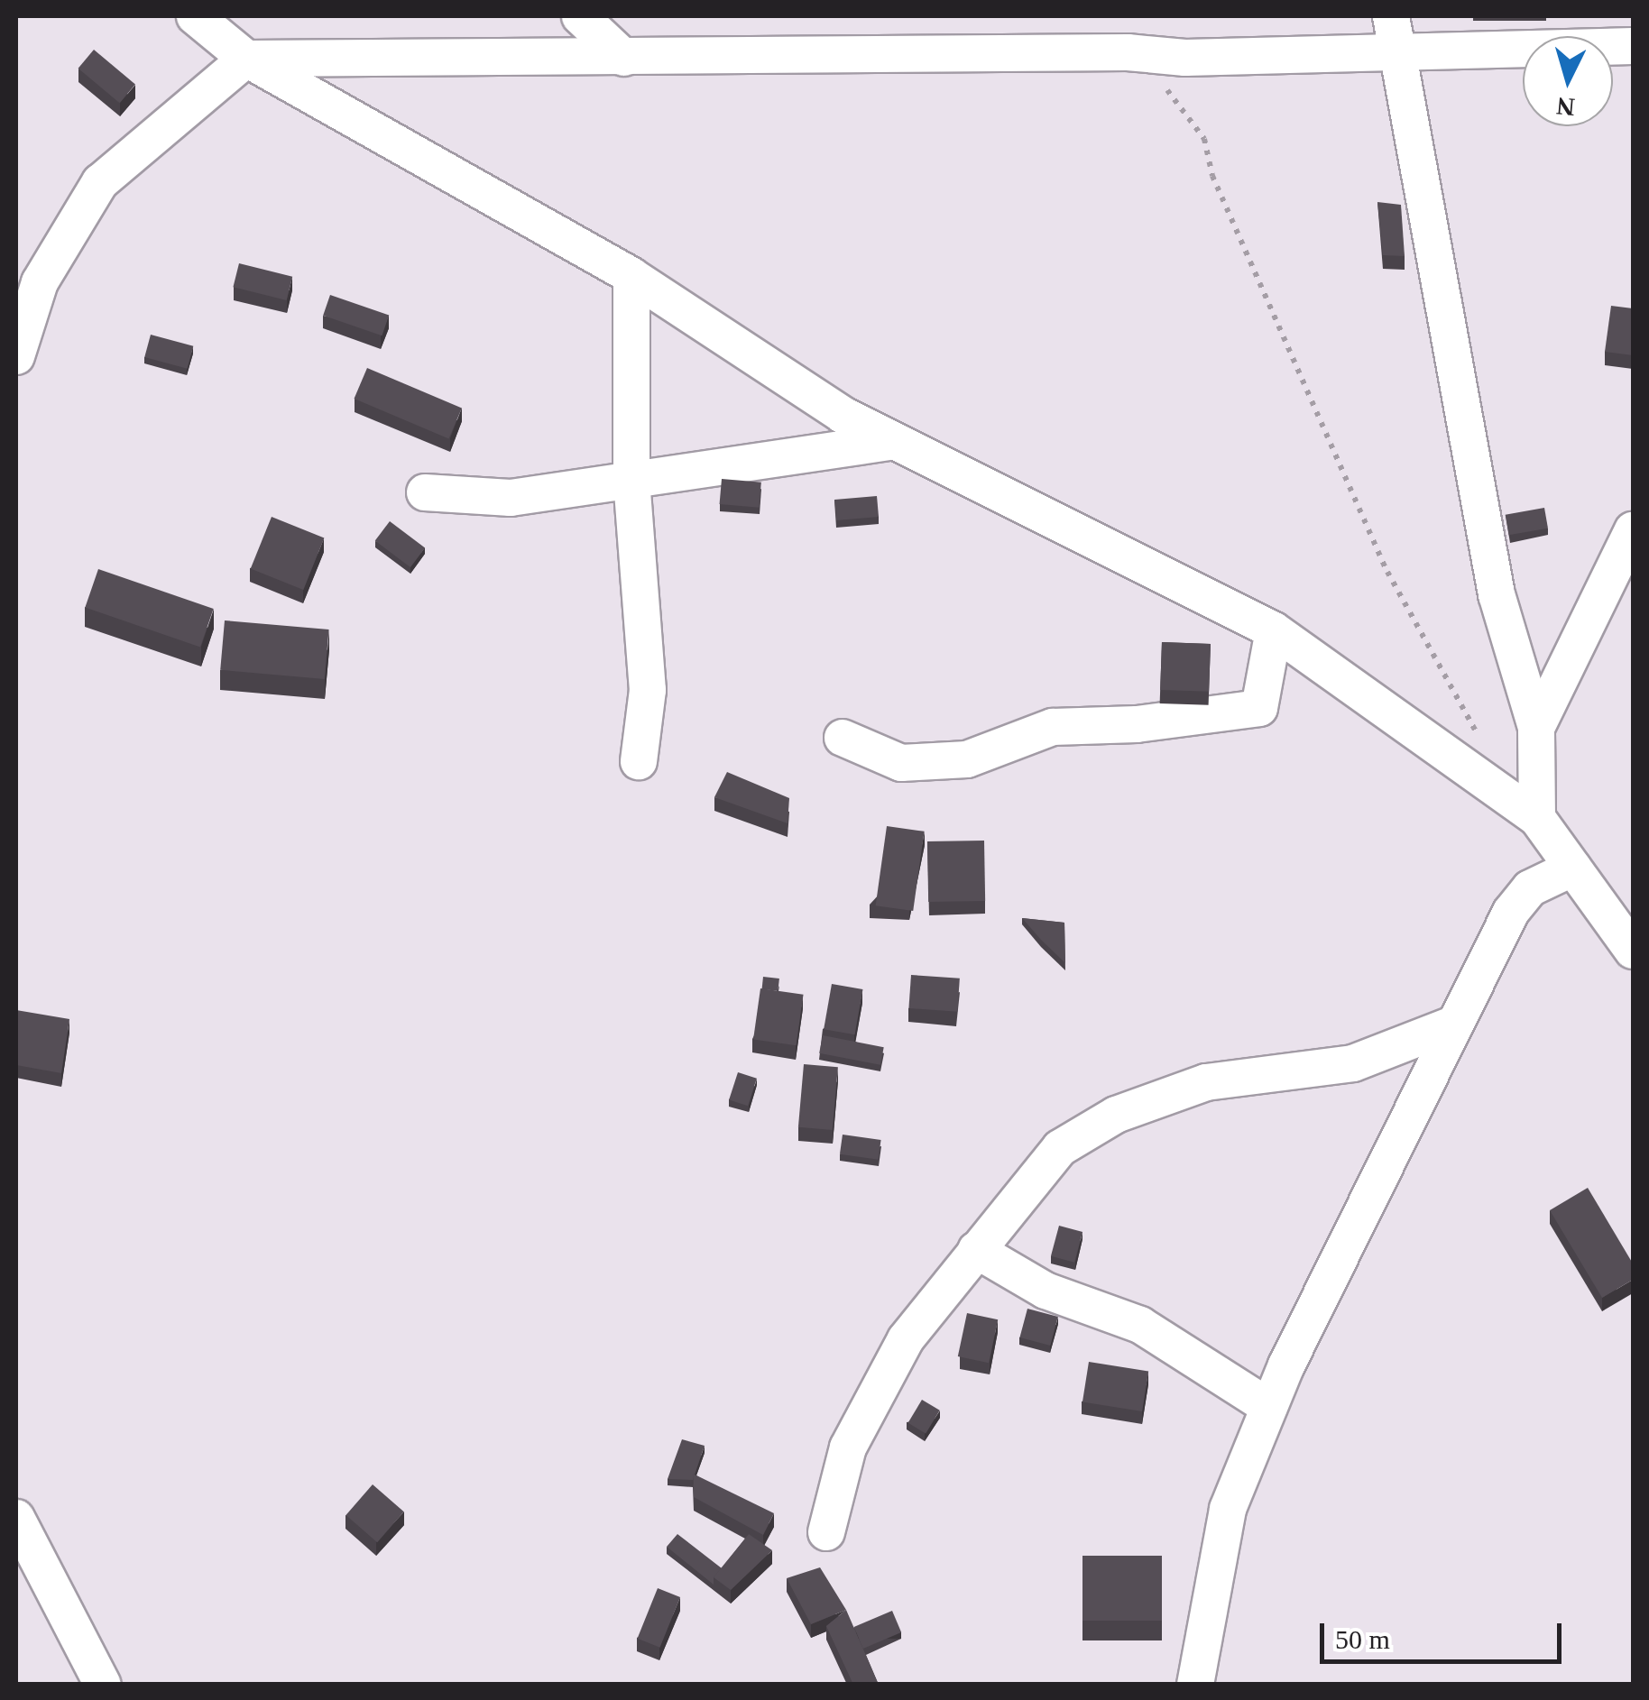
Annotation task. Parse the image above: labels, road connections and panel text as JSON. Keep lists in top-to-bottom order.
{
  "scale_bar": "50 m",
  "north": "bottom"
}
